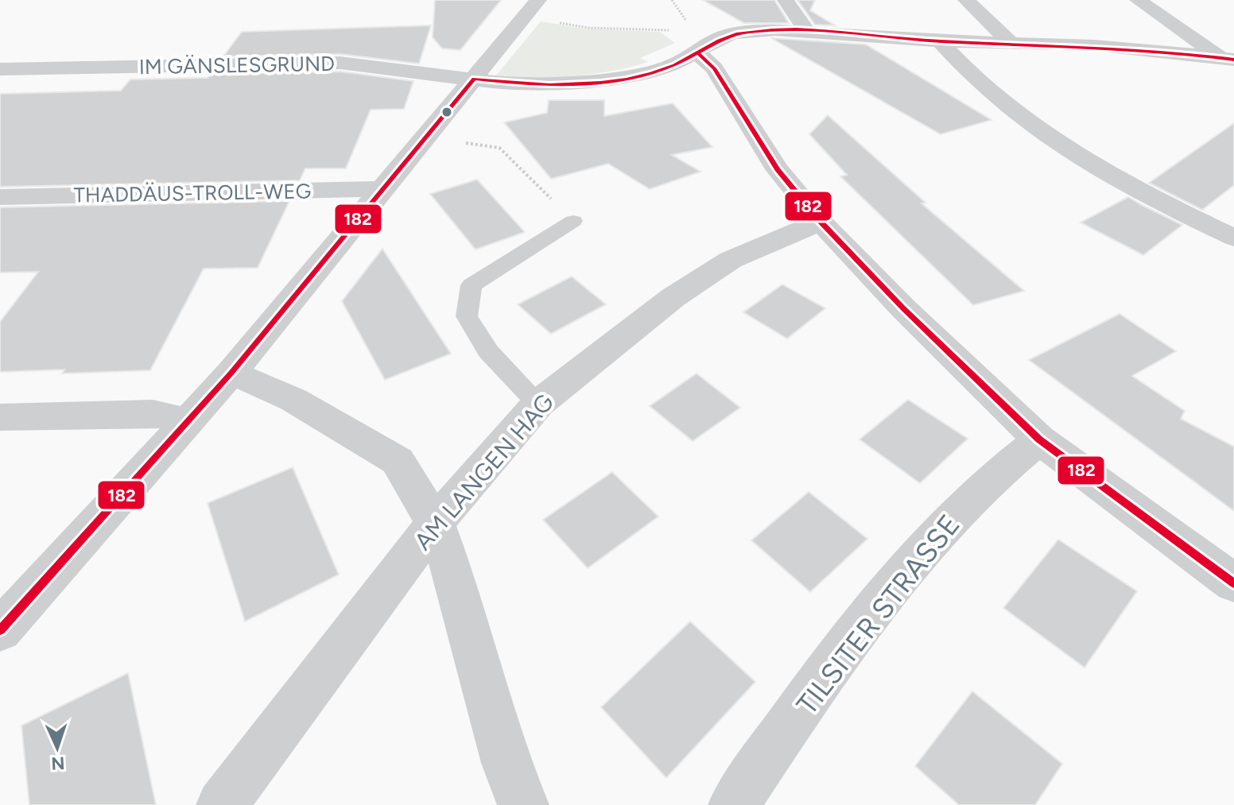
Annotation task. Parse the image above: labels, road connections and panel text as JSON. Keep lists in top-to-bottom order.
{
  "streets": {
    "street": [
      "IM GÄNSLESGRUND",
      "THADDÄUS-TROLL-WEG",
      "AM LANGEN HAG",
      "TILSITER STRASSE"
    ]
  },
  "lines": ["transit line 182"],
  "north": "bottom"
}
